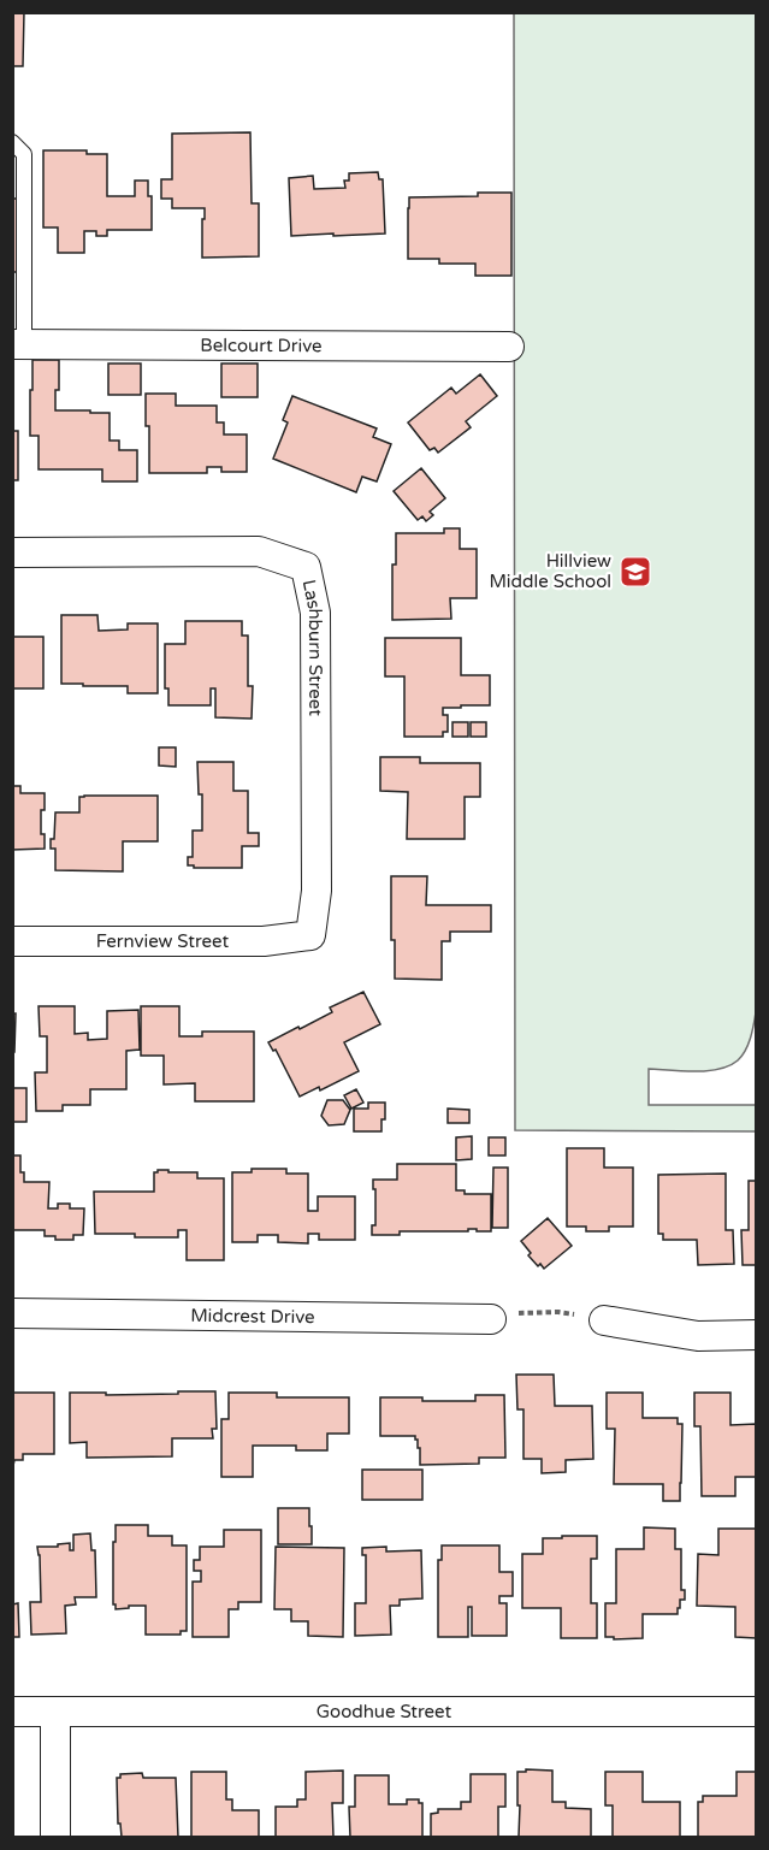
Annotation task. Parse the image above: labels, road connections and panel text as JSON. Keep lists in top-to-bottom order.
{
  "streets": {
    "street": [
      "Belcourt Drive",
      "Lashburn Street",
      "Fernview Street",
      "Midcrest Drive",
      "Goodhue Street"
    ]
  },
  "crossings": [
    ["Lashburn Street", "Fernview Street"]
  ],
  "places": {
    "school or university": ["Hillview Middle School"]
  }
}
